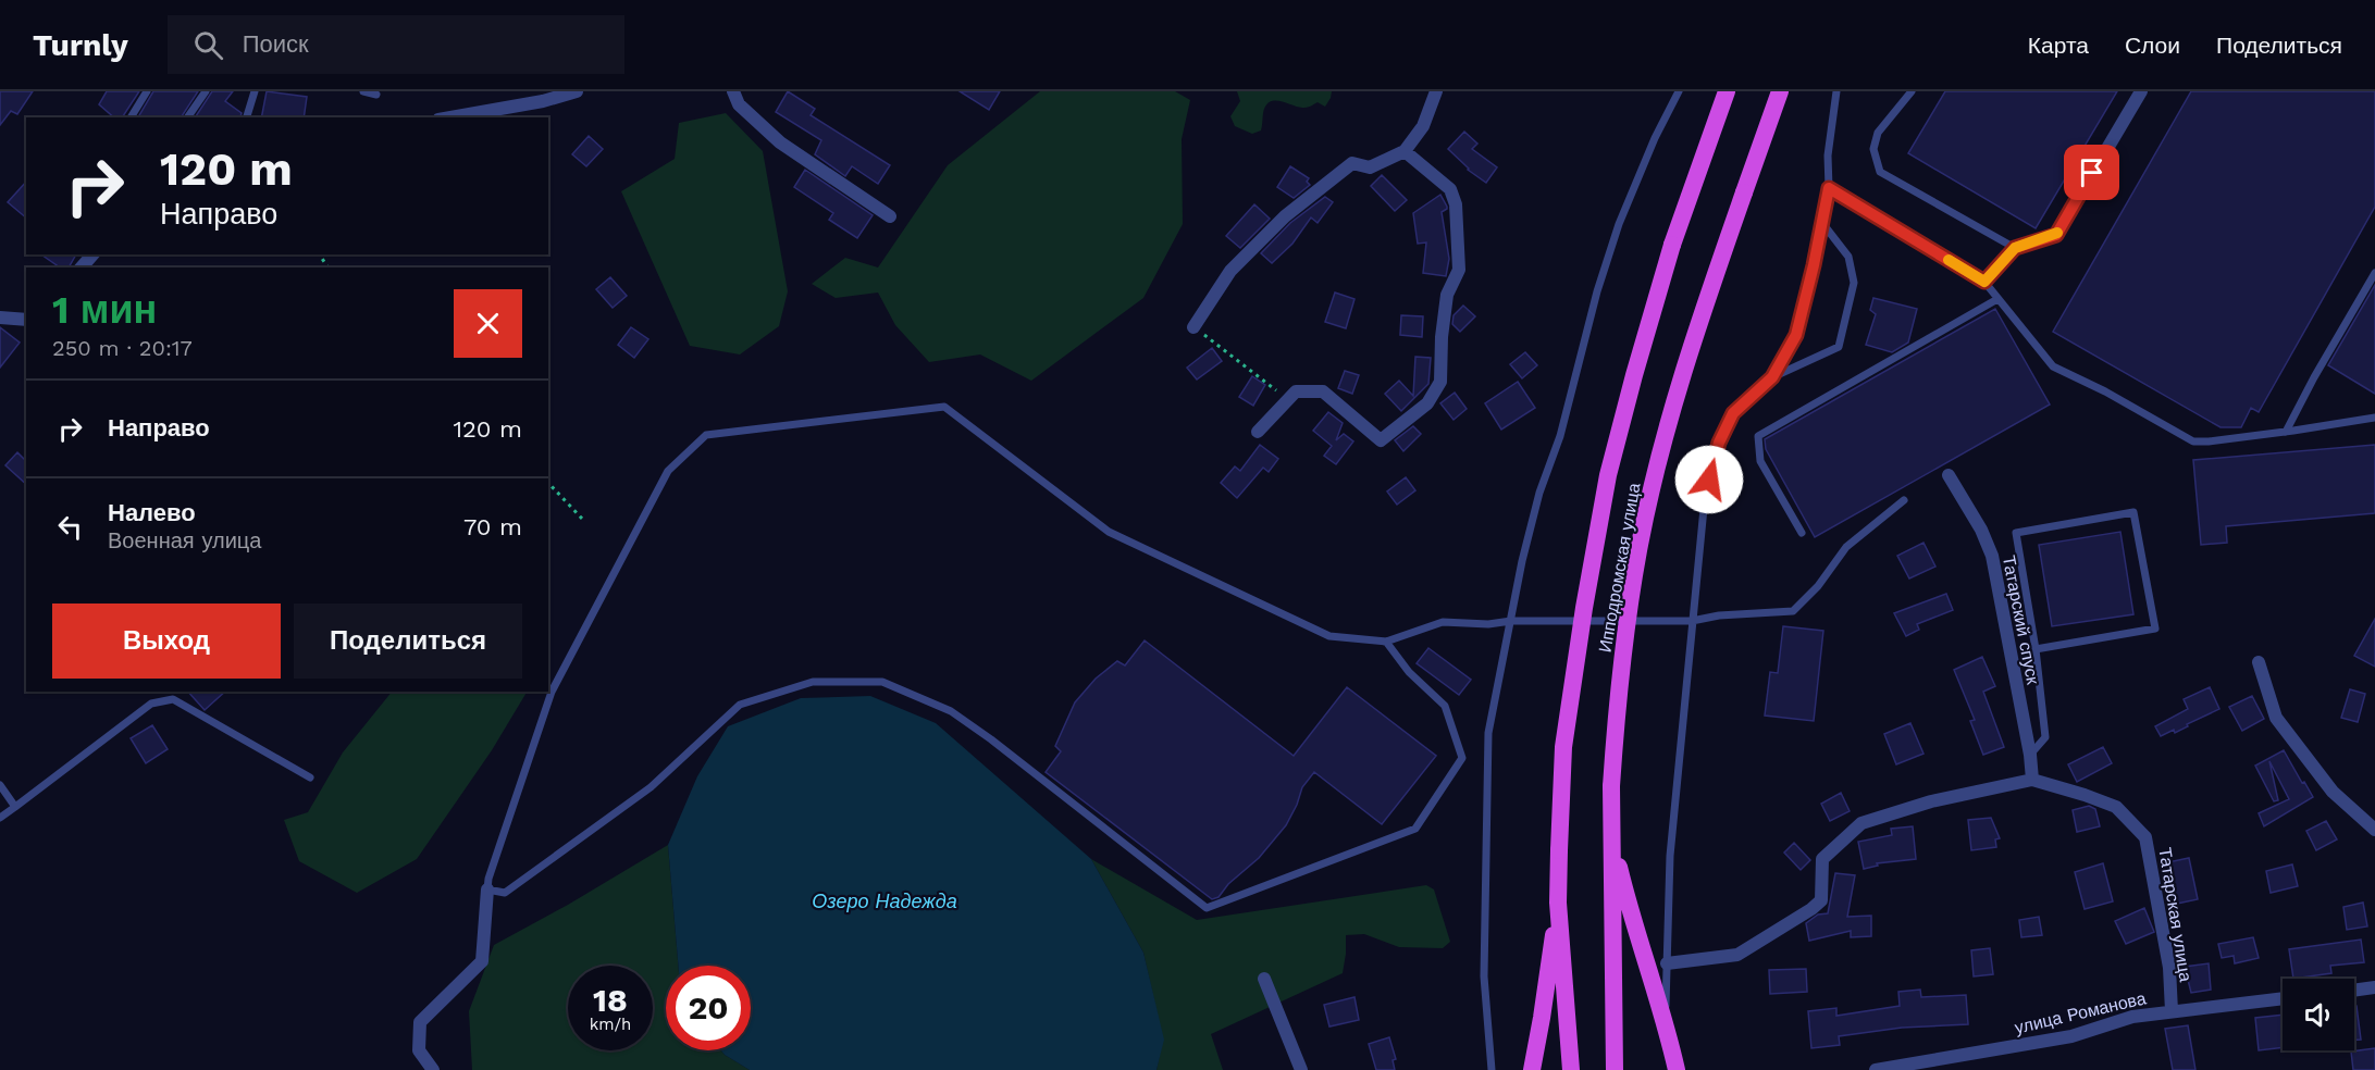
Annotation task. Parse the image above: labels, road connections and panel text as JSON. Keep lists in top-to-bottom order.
{
  "streets": {
    "highway": ["Ипподромская улица"],
    "street": ["Татарский спуск", "Татарская улица", "улица Романова"]
  },
  "crossings": [
    ["Татарский спуск", "Татарская улица"],
    ["Татарская улица", "улица Романова"]
  ],
  "water": ["Озеро Надежда"],
  "page": {
    "header": "Turnly",
    "search": "Поиск",
    "nav": ["Карта", "Слои", "Поделиться"],
    "turn": ["120 m", "Направо"],
    "heading": ["1 мин", "250 m · 20:17"],
    "list": [
      {
        "name": "Направо",
        "value": "120 m"
      },
      {
        "name": "Налево",
        "note": "Военная улица",
        "value": "70 m"
      }
    ],
    "buttons": ["Выход", "Поделиться"],
    "speed": "18 km/h",
    "limit": "20"
  }
}
